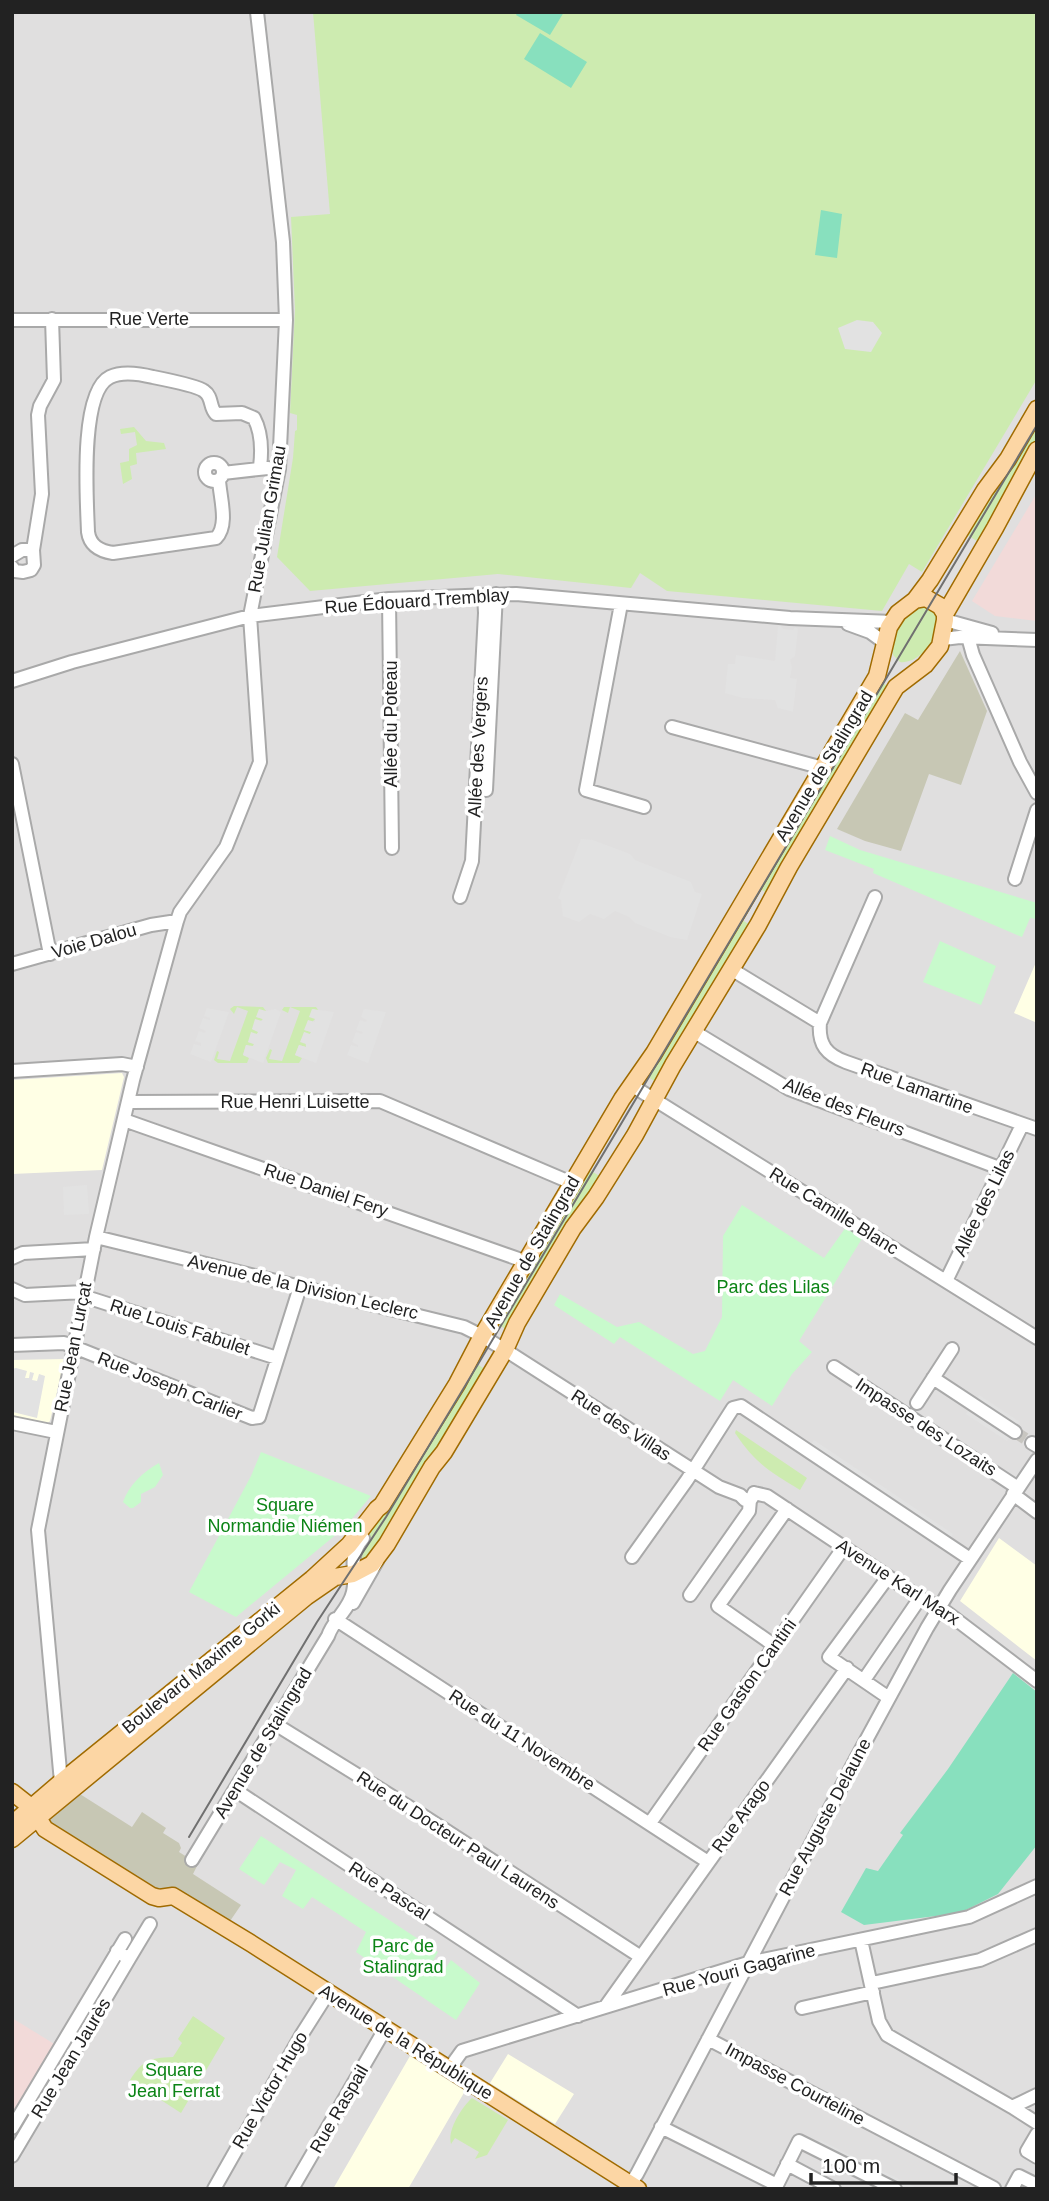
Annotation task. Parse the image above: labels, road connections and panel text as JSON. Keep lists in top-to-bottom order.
{
  "streets": {
    "main road": ["Avenue de Stalingrad", "Boulevard Maxime Gorki", "Avenue de la République"],
    "street": [
      "Rue Verte",
      "Rue Julian Grimau",
      "Rue Édouard Tremblay",
      "Allée du Poteau",
      "Allée des Vergers",
      "Voie Dalou",
      "Rue Lamartine",
      "Rue Henri Luisette",
      "Allée des Fleurs",
      "Rue Daniel Fery",
      "Allée des Lilas",
      "Rue Camille Blanc",
      "Avenue de la Division Leclerc",
      "Rue Louis Fabulet",
      "Rue Jean Lurçat",
      "Rue Joseph Carlier",
      "Rue des Villas",
      "Impasse des Lozaits",
      "Avenue Karl Marx",
      "Rue Gaston Cantini",
      "Rue du 11 Novembre",
      "Rue Arago",
      "Rue Auguste Delaune",
      "Rue du Docteur Paul Laurens",
      "Rue Pascal",
      "Rue Youri Gagarine",
      "Rue Jean Jaurès",
      "Impasse Courteline",
      "Rue Victor Hugo",
      "Rue Raspail"
    ]
  },
  "crossings": [
    ["Rue Verte", "Rue Julian Grimau"],
    ["Rue Julian Grimau", "Rue Édouard Tremblay"],
    ["Rue Julian Grimau", "Voie Dalou"],
    ["Rue Julian Grimau", "Rue Jean Lurçat"],
    ["Rue Édouard Tremblay", "Allée du Poteau"],
    ["Rue Édouard Tremblay", "Allée des Vergers"],
    ["Rue Édouard Tremblay", "Avenue de Stalingrad"],
    ["Avenue de Stalingrad", "Rue Henri Luisette"],
    ["Avenue de Stalingrad", "Allée des Fleurs"],
    ["Avenue de Stalingrad", "Rue Daniel Fery"],
    ["Avenue de Stalingrad", "Rue Camille Blanc"],
    ["Avenue de Stalingrad", "Avenue de la Division Leclerc"],
    ["Avenue de Stalingrad", "Rue des Villas"],
    ["Avenue de Stalingrad", "Boulevard Maxime Gorki"],
    ["Avenue de Stalingrad", "Rue du 11 Novembre"],
    ["Avenue de Stalingrad", "Rue du Docteur Paul Laurens"],
    ["Avenue de Stalingrad", "Rue Pascal"],
    ["Voie Dalou", "Rue Jean Lurçat"],
    ["Rue Lamartine", "Allée des Lilas"],
    ["Rue Henri Luisette", "Rue Jean Lurçat"],
    ["Allée des Fleurs", "Allée des Lilas"],
    ["Rue Daniel Fery", "Rue Jean Lurçat"],
    ["Allée des Lilas", "Rue Camille Blanc"],
    ["Avenue de la Division Leclerc", "Rue Jean Lurçat"],
    ["Avenue de la Division Leclerc", "Rue Joseph Carlier"],
    ["Avenue de la Division Leclerc", "Rue des Villas"],
    ["Rue Louis Fabulet", "Rue Jean Lurçat"],
    ["Rue Louis Fabulet", "Rue Joseph Carlier"],
    ["Rue Jean Lurçat", "Rue Joseph Carlier"],
    ["Rue Jean Lurçat", "Boulevard Maxime Gorki"],
    ["Rue des Villas", "Avenue Karl Marx"],
    ["Impasse des Lozaits", "Rue Auguste Delaune"],
    ["Avenue Karl Marx", "Rue Gaston Cantini"],
    ["Avenue Karl Marx", "Rue Auguste Delaune"],
    ["Boulevard Maxime Gorki", "Avenue de la République"],
    ["Rue Gaston Cantini", "Rue du 11 Novembre"],
    ["Rue du 11 Novembre", "Rue Arago"],
    ["Rue Arago", "Rue du Docteur Paul Laurens"],
    ["Rue Arago", "Rue Youri Gagarine"],
    ["Rue Auguste Delaune", "Rue Youri Gagarine"],
    ["Rue Auguste Delaune", "Avenue de la République"],
    ["Rue Auguste Delaune", "Impasse Courteline"],
    ["Rue Pascal", "Rue Youri Gagarine"],
    ["Rue Youri Gagarine", "Avenue de la République"],
    ["Avenue de la République", "Rue Victor Hugo"],
    ["Avenue de la République", "Rue Raspail"]
  ],
  "parks": [
    "Parc des Lilas",
    "Square Normandie Niémen",
    "Parc de Stalingrad",
    "Square Jean Ferrat"
  ],
  "scale_bar": "100 m"
}
